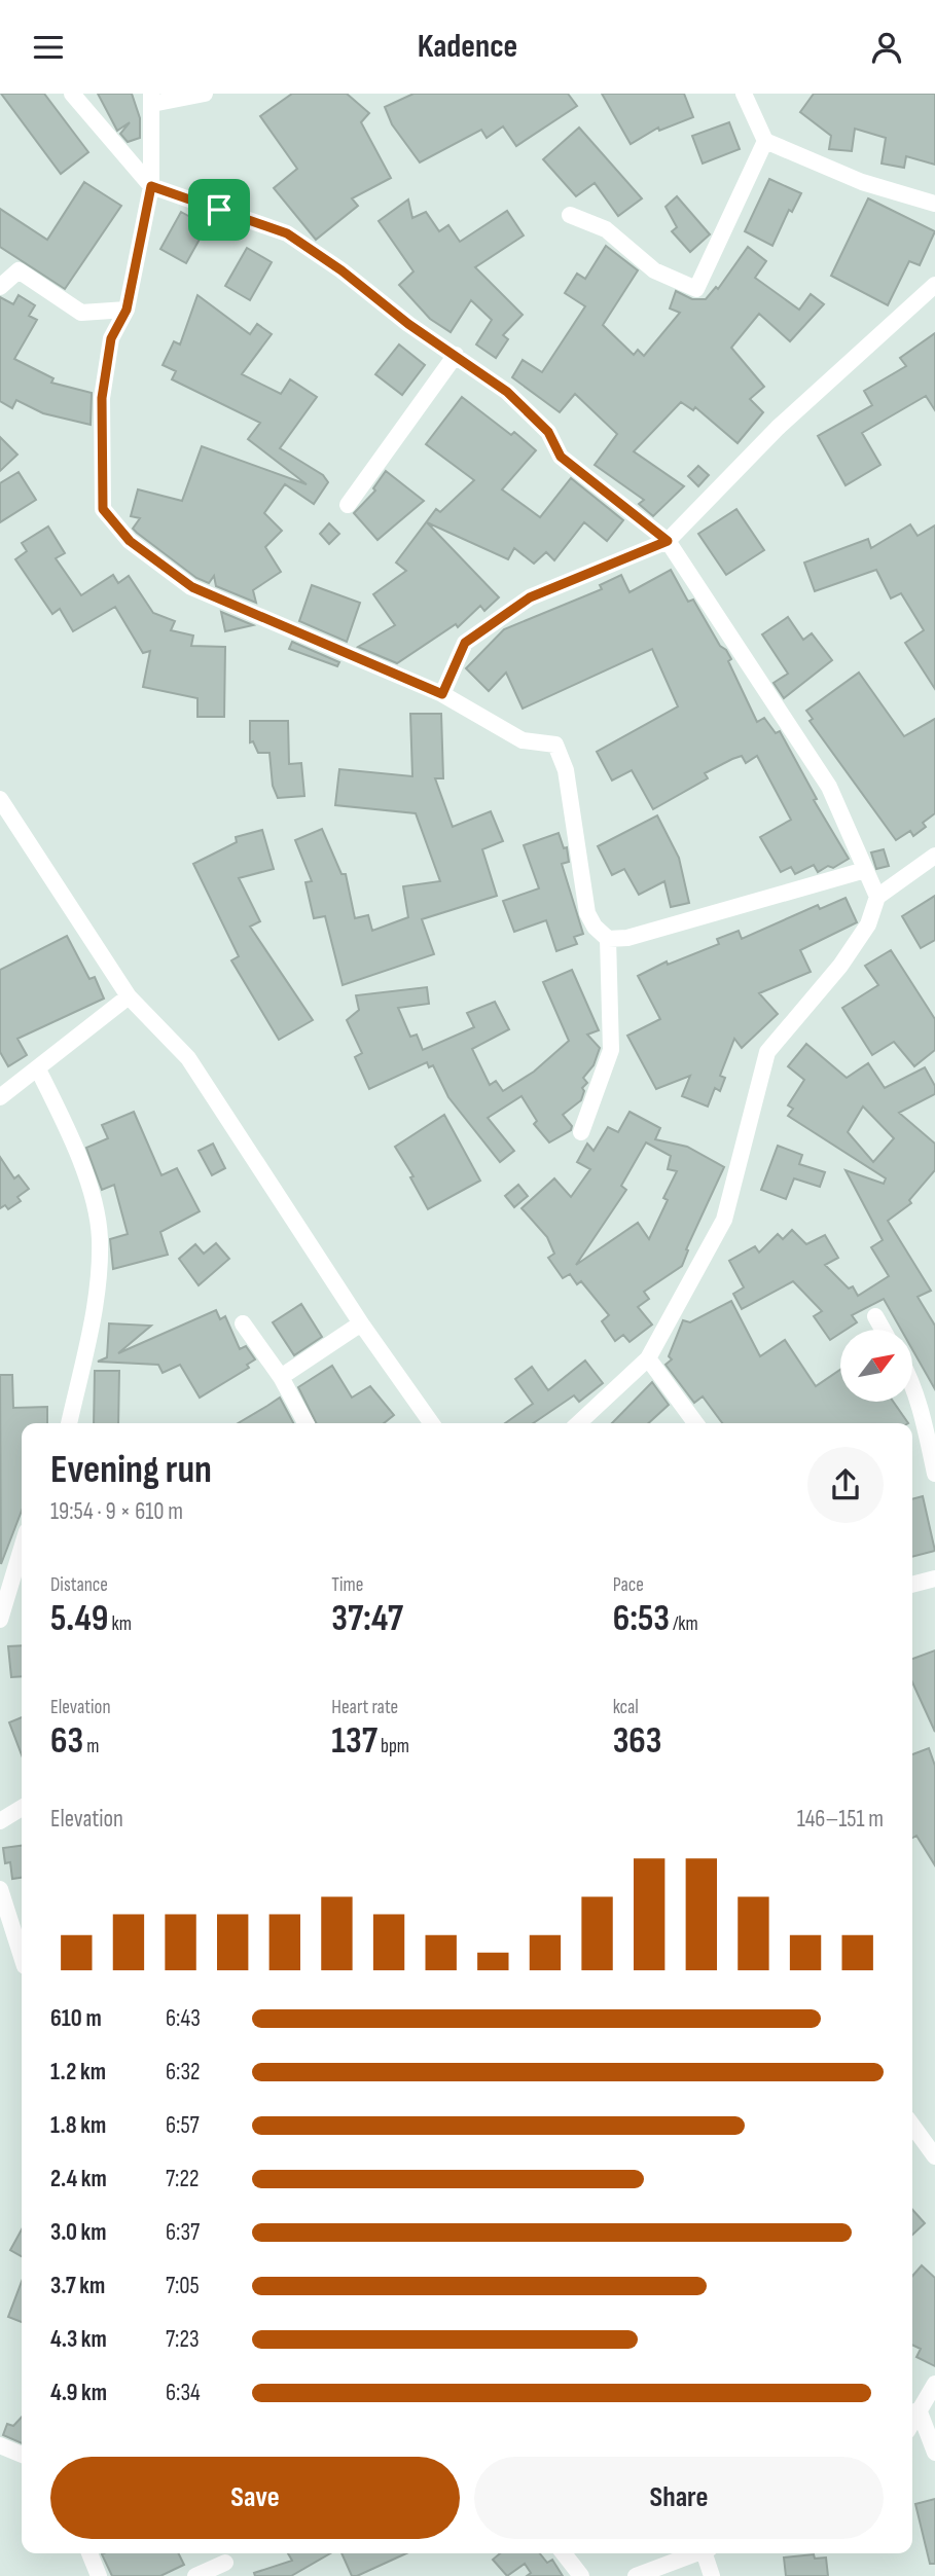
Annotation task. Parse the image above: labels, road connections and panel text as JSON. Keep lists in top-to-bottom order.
{
  "north": "top right",
  "page": {
    "header": "Kadence",
    "heading": ["Evening run", "19:54 · 9 × 610 m"],
    "stats": [
      ["Distance", "5.49 km"],
      ["Time", "37:47"],
      ["Pace", "6:53 /km"],
      ["Elevation", "63 m"],
      ["Heart rate", "137 bpm"],
      ["kcal", "363"]
    ],
    "chart": ["Elevation", "146–151 m"],
    "list": [
      {
        "name": "610 m",
        "note": "6:43"
      },
      {
        "name": "1.2 km",
        "note": "6:32"
      },
      {
        "name": "1.8 km",
        "note": "6:57"
      },
      {
        "name": "2.4 km",
        "note": "7:22"
      },
      {
        "name": "3.0 km",
        "note": "6:37"
      },
      {
        "name": "3.7 km",
        "note": "7:05"
      },
      {
        "name": "4.3 km",
        "note": "7:23"
      },
      {
        "name": "4.9 km",
        "note": "6:34"
      }
    ],
    "buttons": ["Save", "Share"]
  }
}
